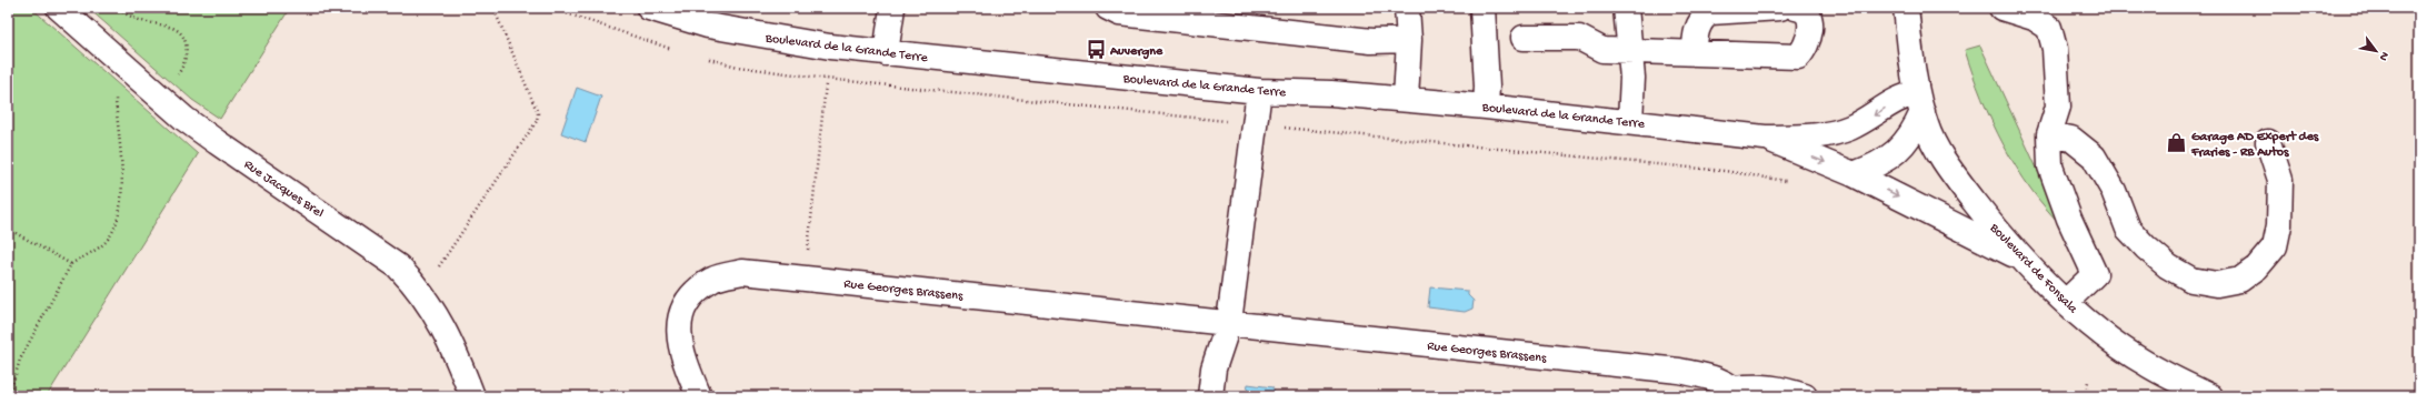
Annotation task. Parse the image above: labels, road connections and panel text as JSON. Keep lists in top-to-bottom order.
{
  "streets": {
    "street": [
      "Boulevard de la Grande Terre",
      "Rue Jacques Brel",
      "Boulevard de Fonsala",
      "Rue Georges Brassens"
    ]
  },
  "crossings": [
    ["Boulevard de la Grande Terre", "Boulevard de Fonsala"]
  ],
  "places": {
    "bus stop": ["Auvergne"],
    "shop": ["Garage AD Expert des Fraries - RB Autos"]
  },
  "north": "bottom right"
}
